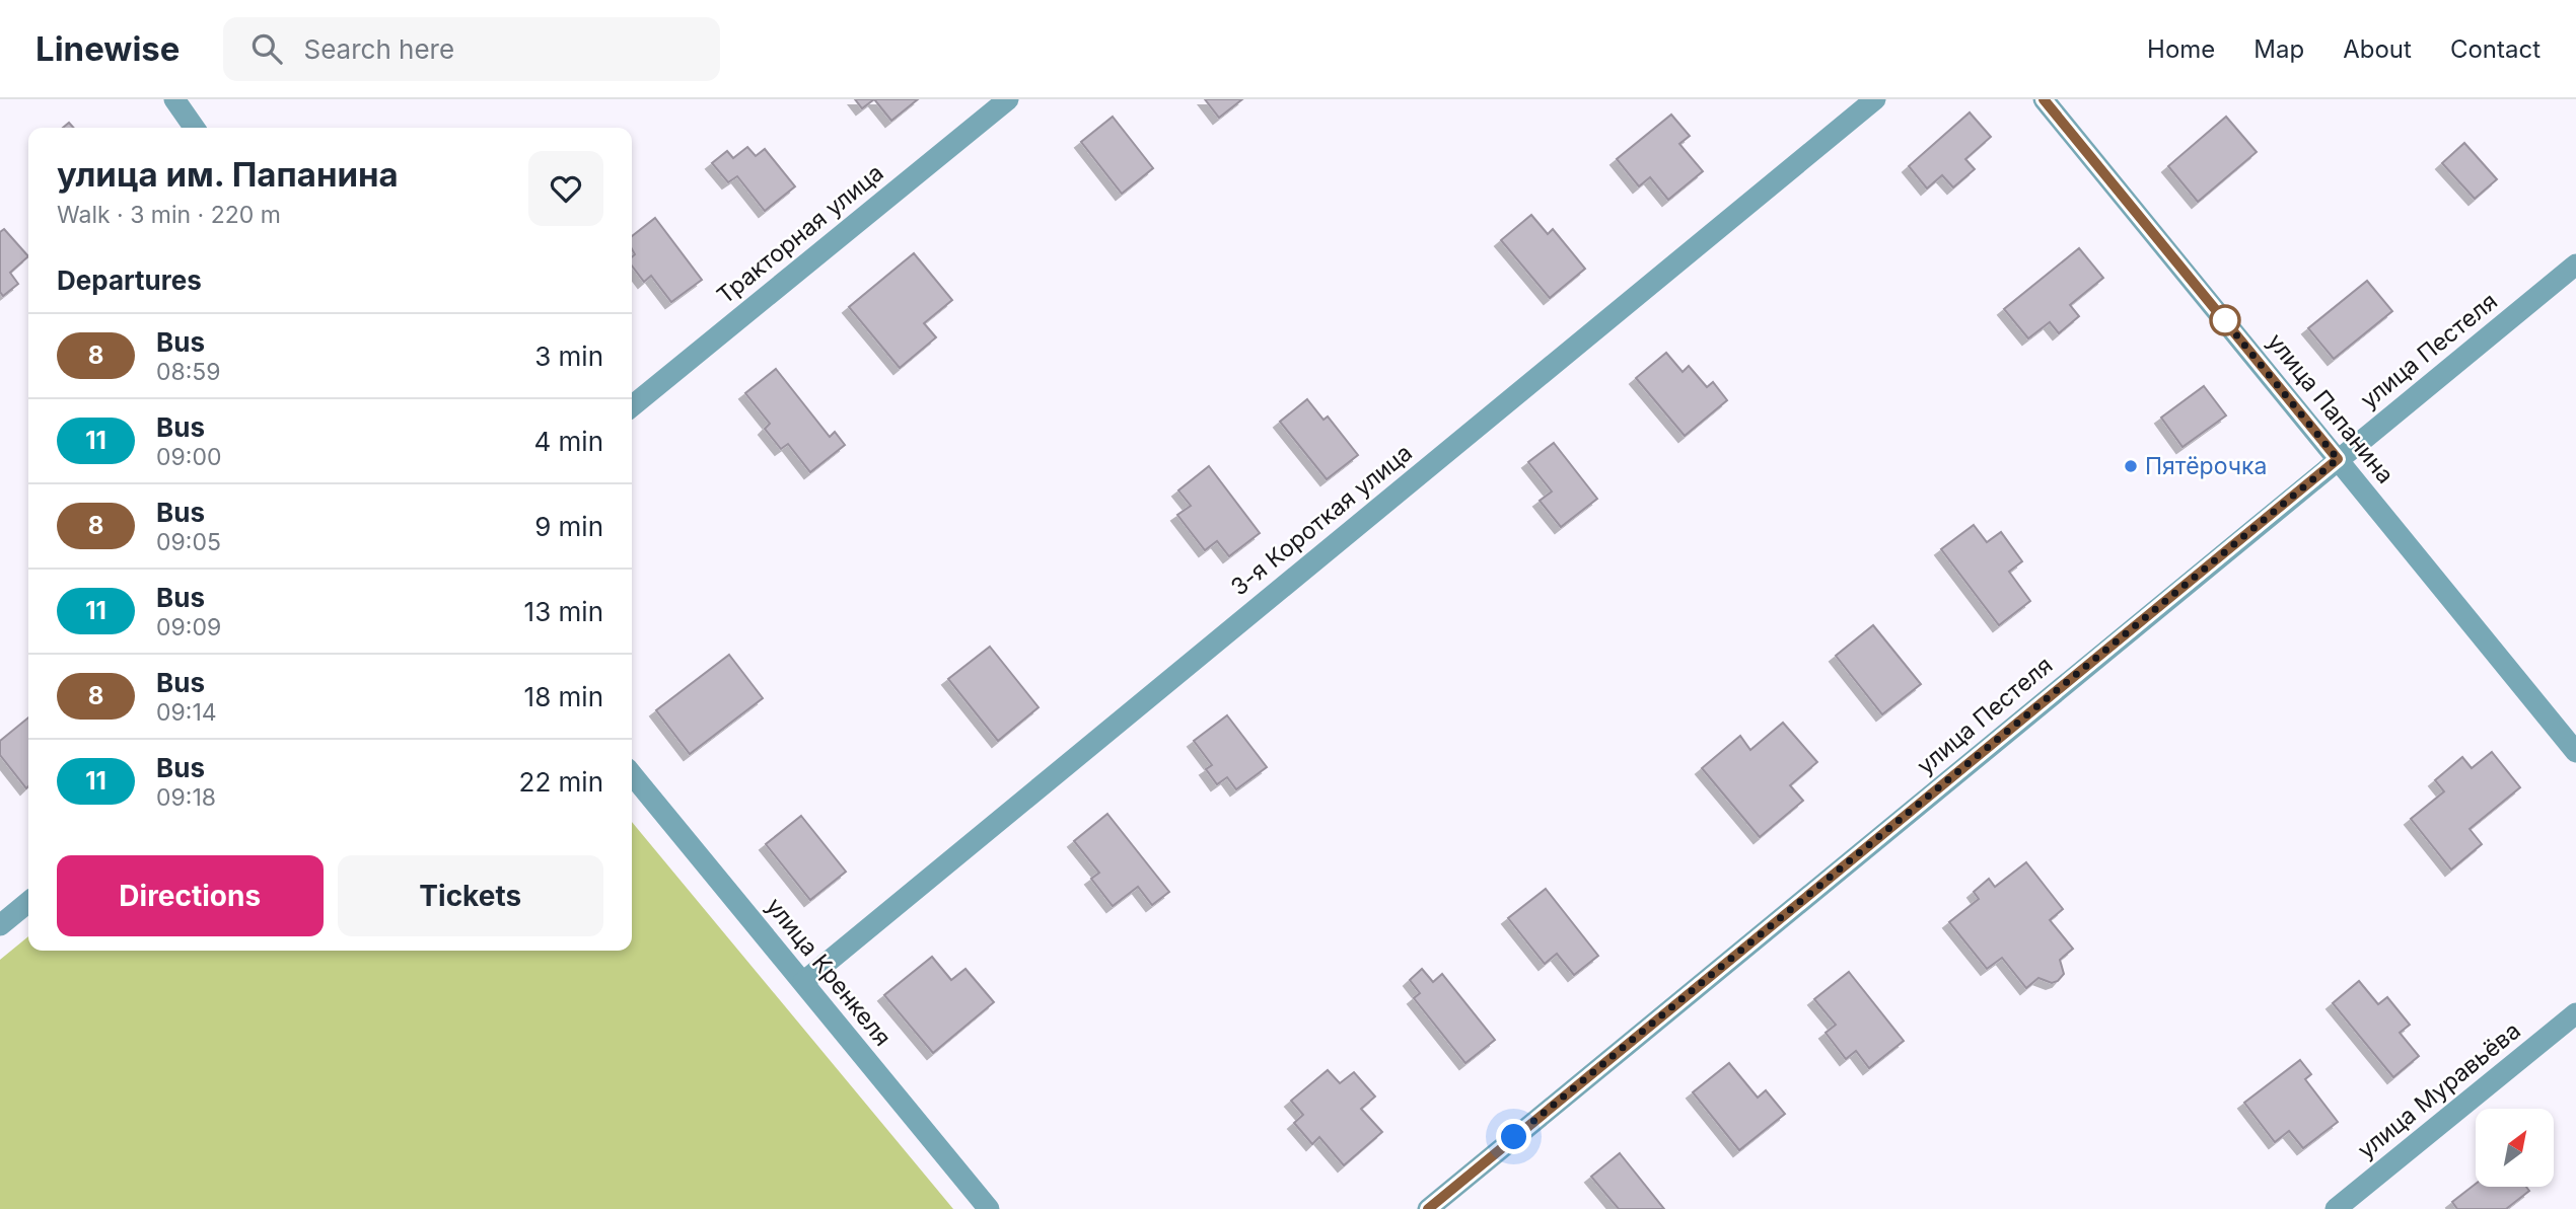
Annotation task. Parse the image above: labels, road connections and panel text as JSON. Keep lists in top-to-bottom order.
{
  "streets": {
    "street": [
      "Тракторная улица",
      "улица Пестеля",
      "улица Папанина",
      "3-я Короткая улица",
      "улица Кренкеля",
      "улица Муравьёва"
    ]
  },
  "crossings": [
    ["улица Пестеля", "улица Папанина"],
    ["3-я Короткая улица", "улица Кренкеля"]
  ],
  "places": ["Пятёрочка"],
  "lines": ["bus line 8"],
  "north": "top right",
  "page": {
    "header": "Linewise",
    "search": "Search here",
    "nav": [
      "Home",
      "Map",
      "About",
      "Contact"
    ],
    "heading": [
      ["улица им. Папанина", "Walk · 3 min · 220 m"],
      "Departures"
    ],
    "list": [
      {
        "mark": "8",
        "name": "Bus",
        "note": "08:59",
        "value": "3 min"
      },
      {
        "mark": "11",
        "name": "Bus",
        "note": "09:00",
        "value": "4 min"
      },
      {
        "mark": "8",
        "name": "Bus",
        "note": "09:05",
        "value": "9 min"
      },
      {
        "mark": "11",
        "name": "Bus",
        "note": "09:09",
        "value": "13 min"
      },
      {
        "mark": "8",
        "name": "Bus",
        "note": "09:14",
        "value": "18 min"
      },
      {
        "mark": "11",
        "name": "Bus",
        "note": "09:18",
        "value": "22 min"
      }
    ],
    "buttons": ["Directions", "Tickets"]
  }
}
